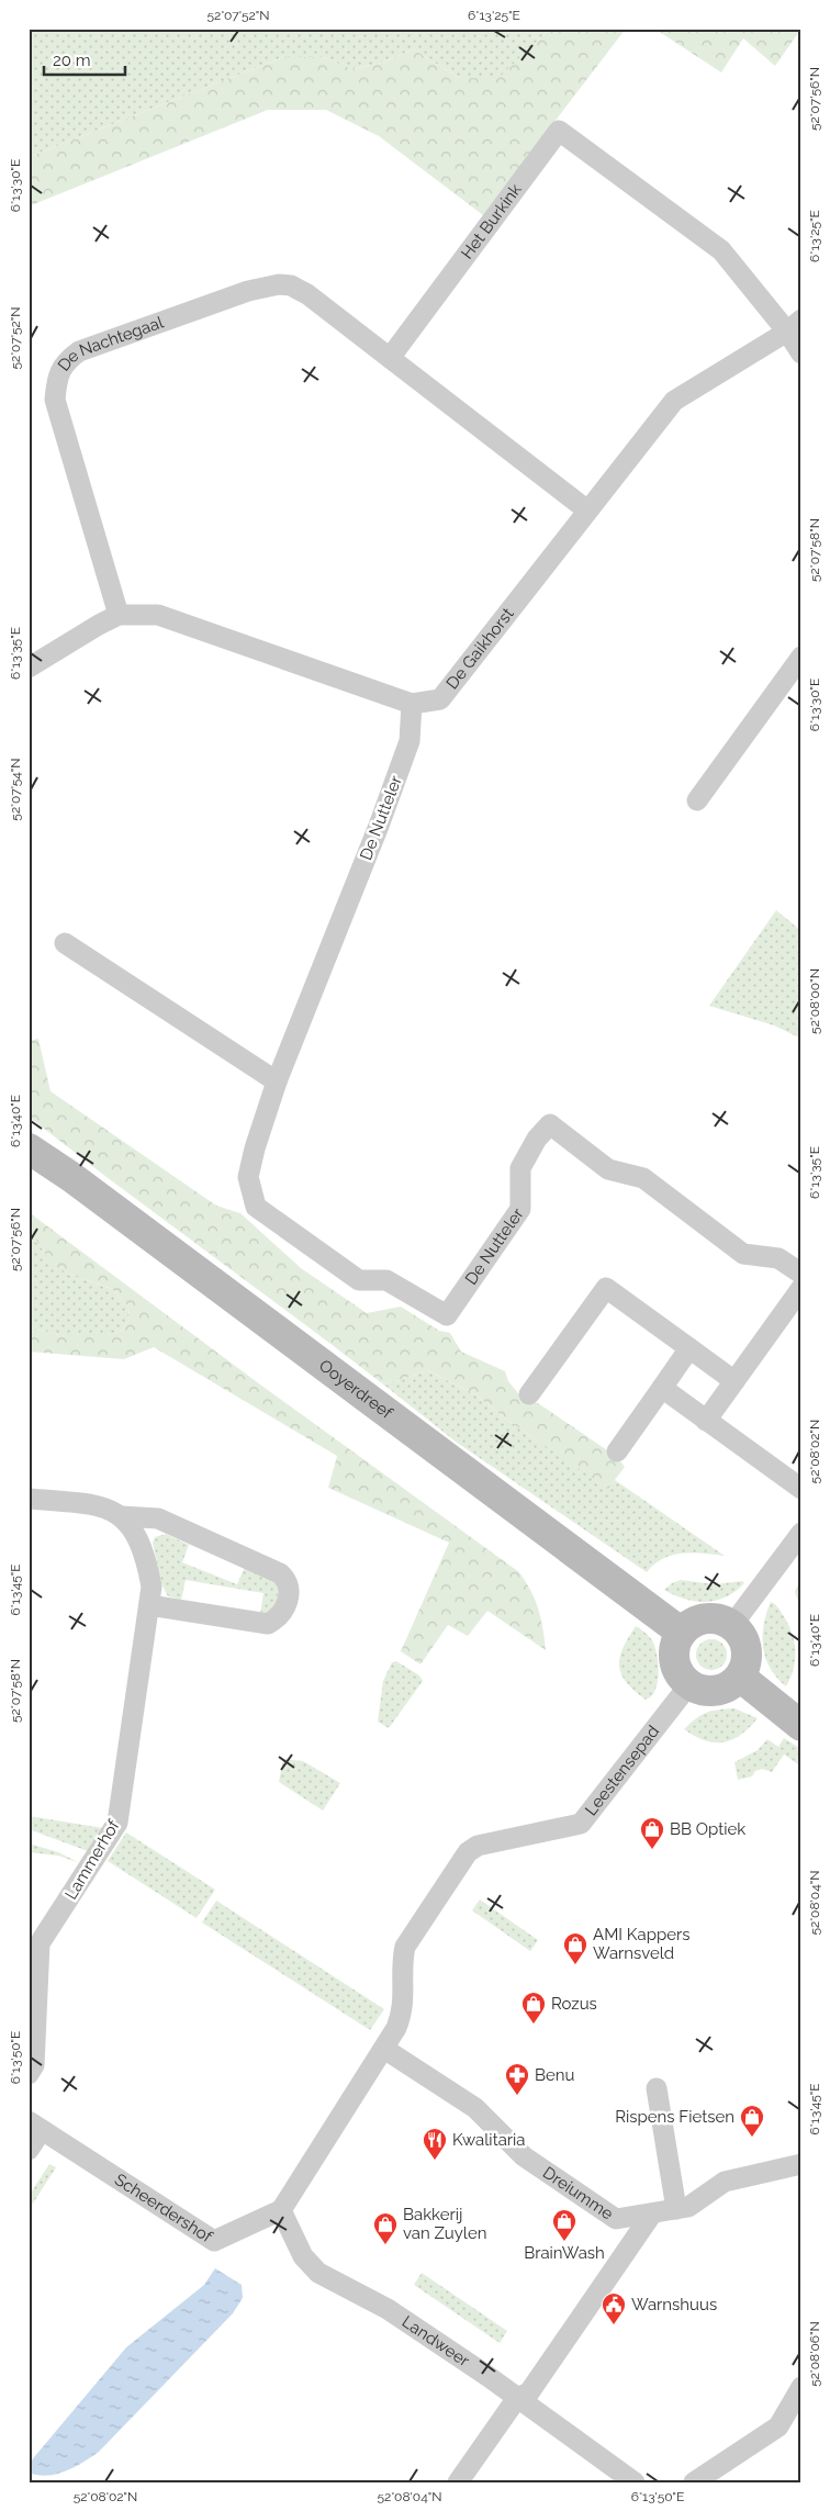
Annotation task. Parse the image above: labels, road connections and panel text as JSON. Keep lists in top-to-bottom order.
{
  "streets": {
    "street": [
      "Het Burkink",
      "De Nachtegaal",
      "De Gaikhorst",
      "De Nutteler",
      "Ooyerdreef",
      "Leestensepad",
      "Lammerhof",
      "Dreiumme",
      "Scheerdershof",
      "Landweer"
    ]
  },
  "crossings": [
    ["Het Burkink", "De Nachtegaal"],
    ["Het Burkink", "De Gaikhorst"],
    ["De Nachtegaal", "De Gaikhorst"],
    ["De Gaikhorst", "De Nutteler"],
    ["Ooyerdreef", "Leestensepad"],
    ["Leestensepad", "Dreiumme"],
    ["Scheerdershof", "Landweer"]
  ],
  "places": {
    "shop": [
      "BB Optiek",
      "AMI Kappers Warnsveld",
      "Rozus",
      "Rispens Fietsen",
      "BrainWash",
      "Bakkerij van Zuylen"
    ],
    "pharmacy": ["Benu"],
    "restaurant": ["Kwalitaria"],
    "public building": ["Warnshuus"]
  },
  "scale_bar": "20 m",
  "coordinates": [
    "52°07'52\"N",
    "6°13'25\"E",
    "52°07'56\"N",
    "6°13'30\"E",
    "52°07'58\"N",
    "6°13'35\"E",
    "52°07'54\"N",
    "52°08'00\"N",
    "6°13'40\"E",
    "52°08'02\"N",
    "6°13'45\"E",
    "52°08'04\"N",
    "6°13'50\"E",
    "52°08'06\"N"
  ]
}
